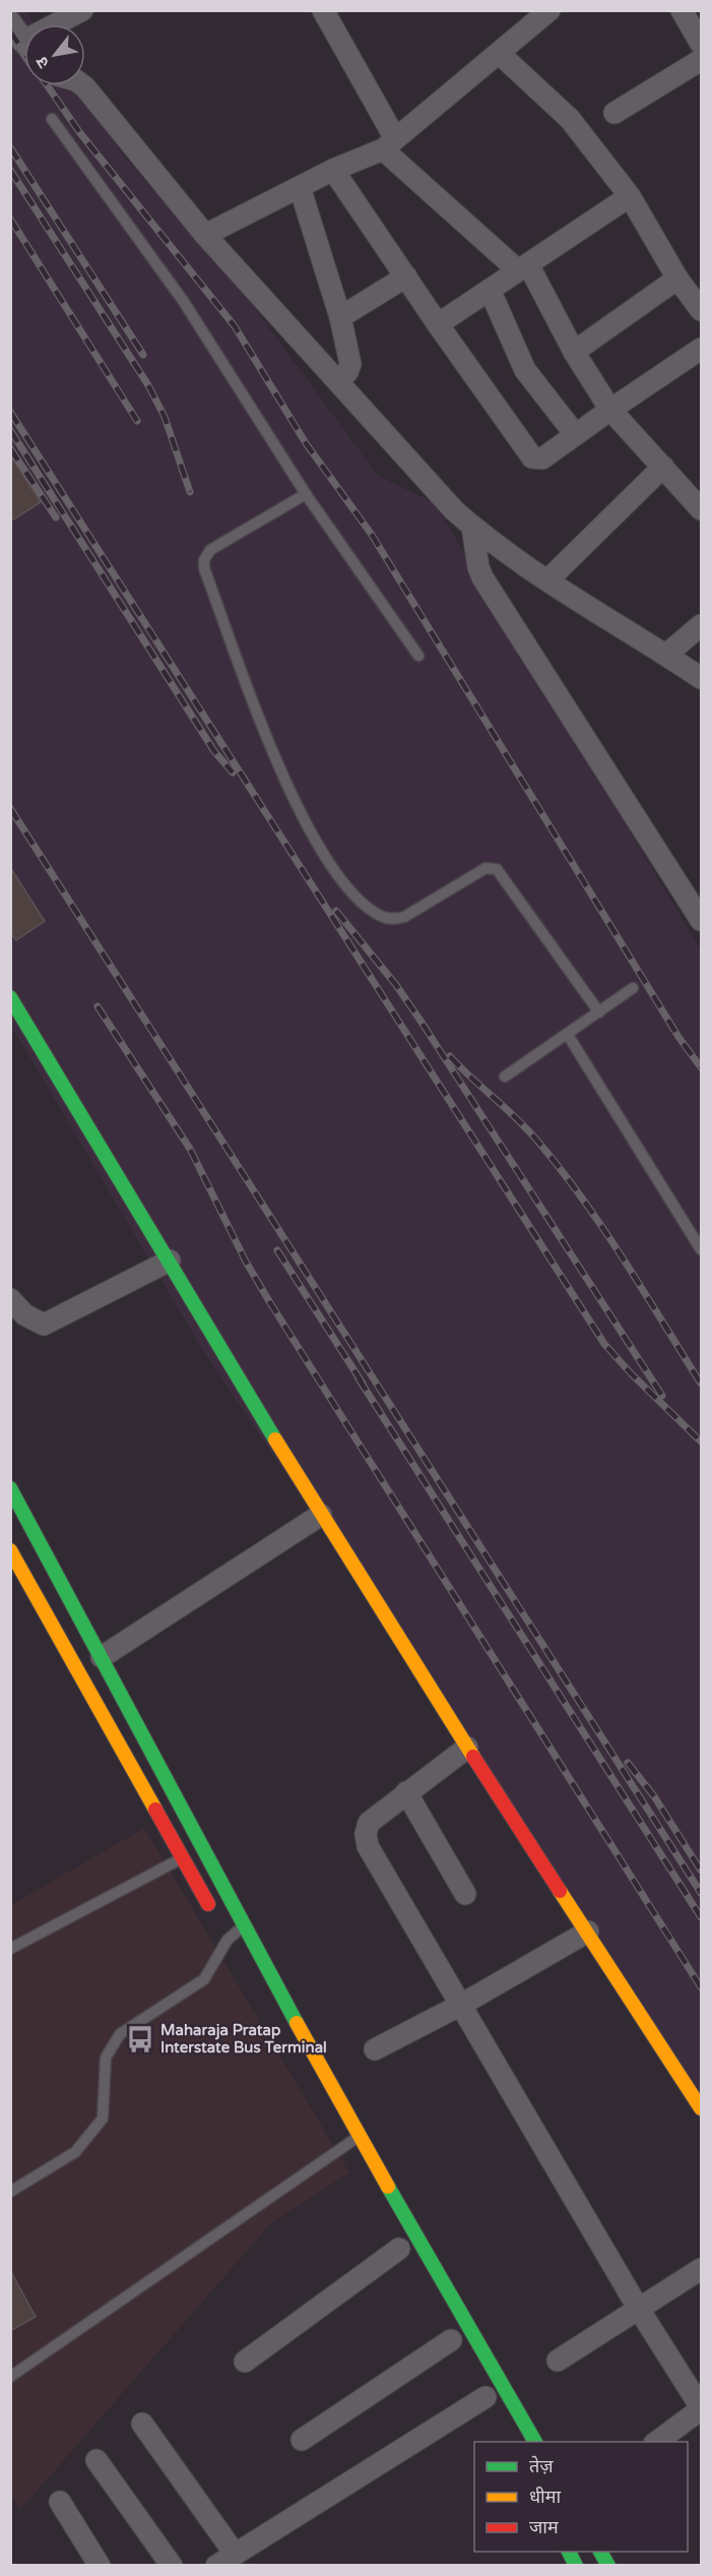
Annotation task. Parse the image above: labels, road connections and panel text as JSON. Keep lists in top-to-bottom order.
{
  "places": {
    "bus stop": ["Maharaja Pratap Interstate Bus Terminal"]
  },
  "legend": ["तेज़", "धीमा", "जाम"],
  "north": "bottom left"
}
